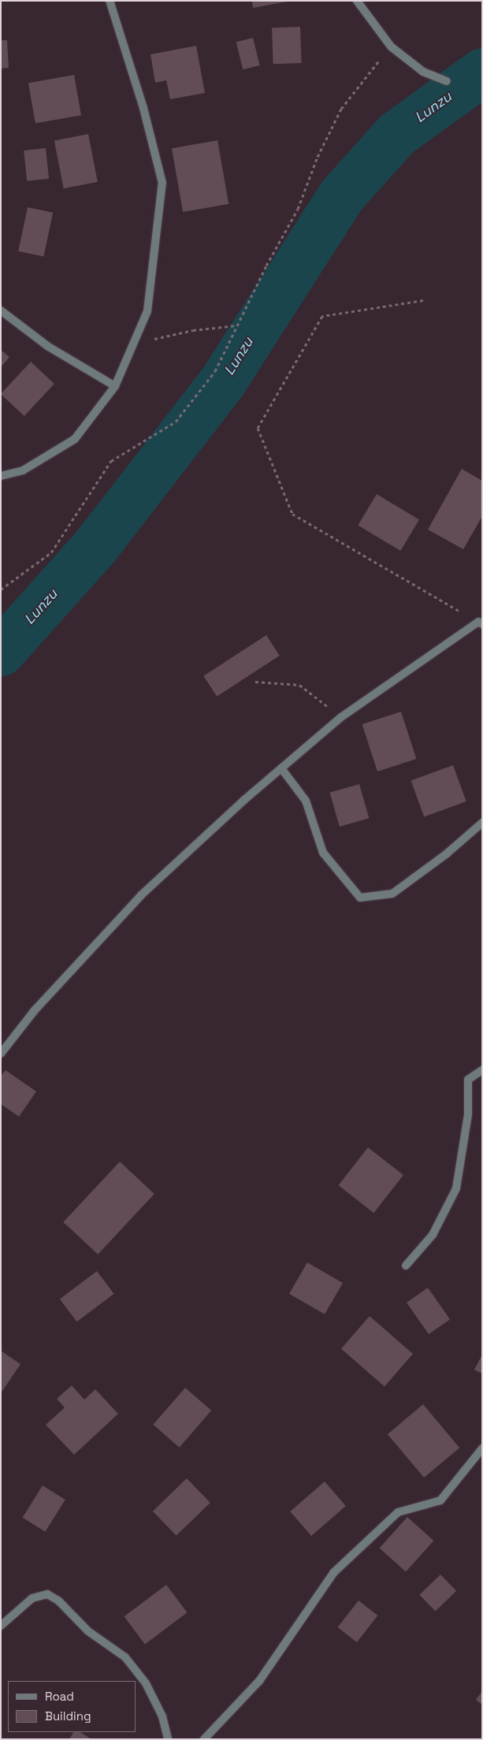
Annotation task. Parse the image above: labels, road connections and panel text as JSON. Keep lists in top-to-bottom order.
{
  "water": ["Lunzu"],
  "legend": ["Road", "Building"]
}
